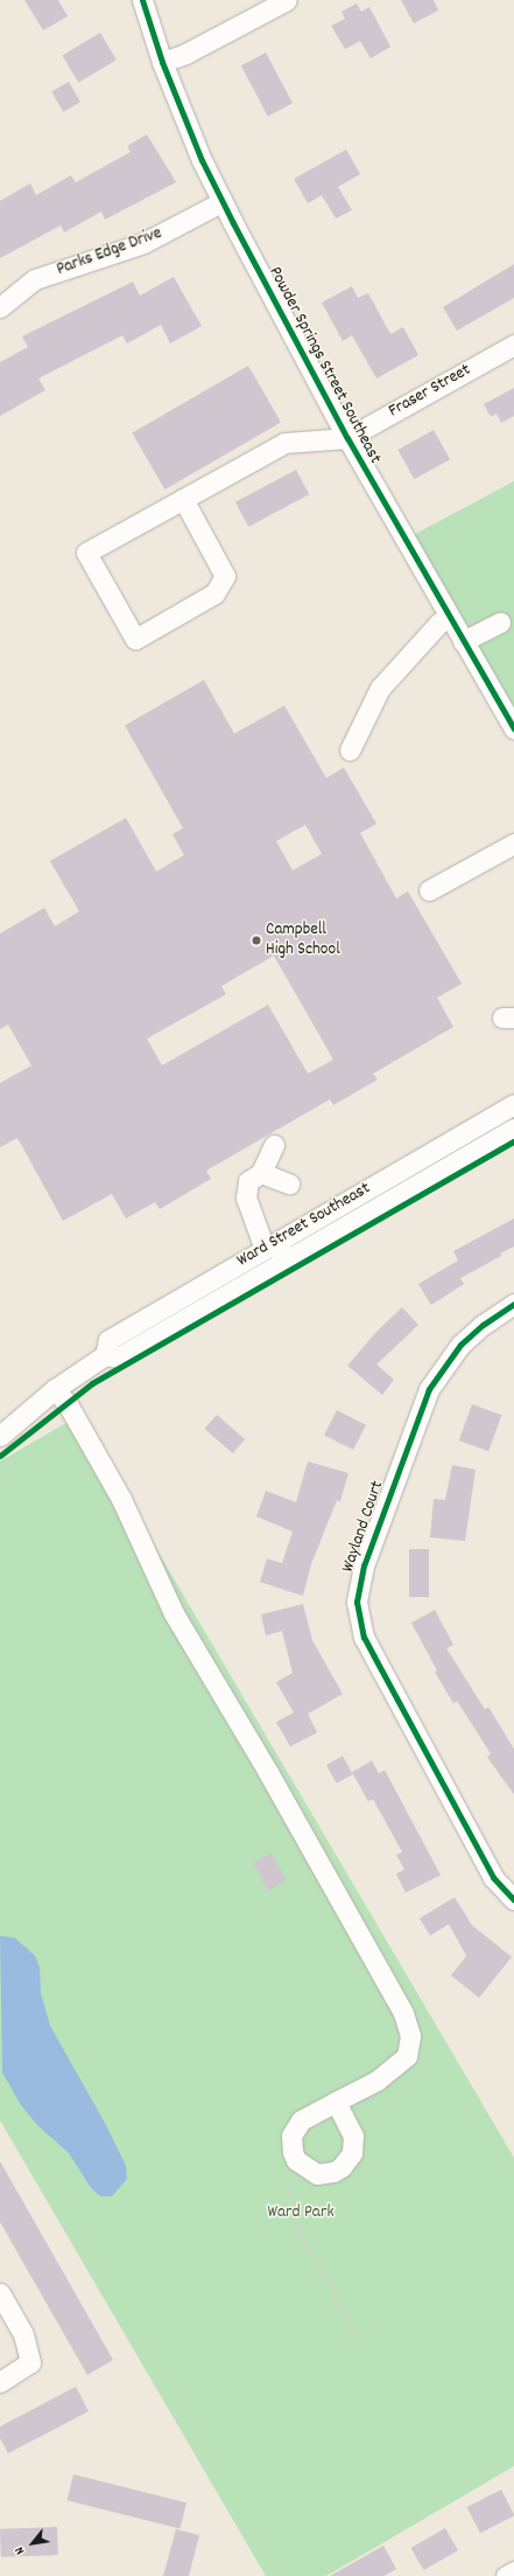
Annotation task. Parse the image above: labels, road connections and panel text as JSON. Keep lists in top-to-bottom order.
{
  "streets": {
    "street": [
      "Parks Edge Drive",
      "Powder Springs Street Southeast",
      "Fraser Street",
      "Ward Street Southeast",
      "Wayland Court"
    ]
  },
  "crossings": [
    ["Parks Edge Drive", "Powder Springs Street Southeast"],
    ["Powder Springs Street Southeast", "Fraser Street"]
  ],
  "parks": ["Ward Park"],
  "places": ["Campbell High School"],
  "north": "bottom left"
}
